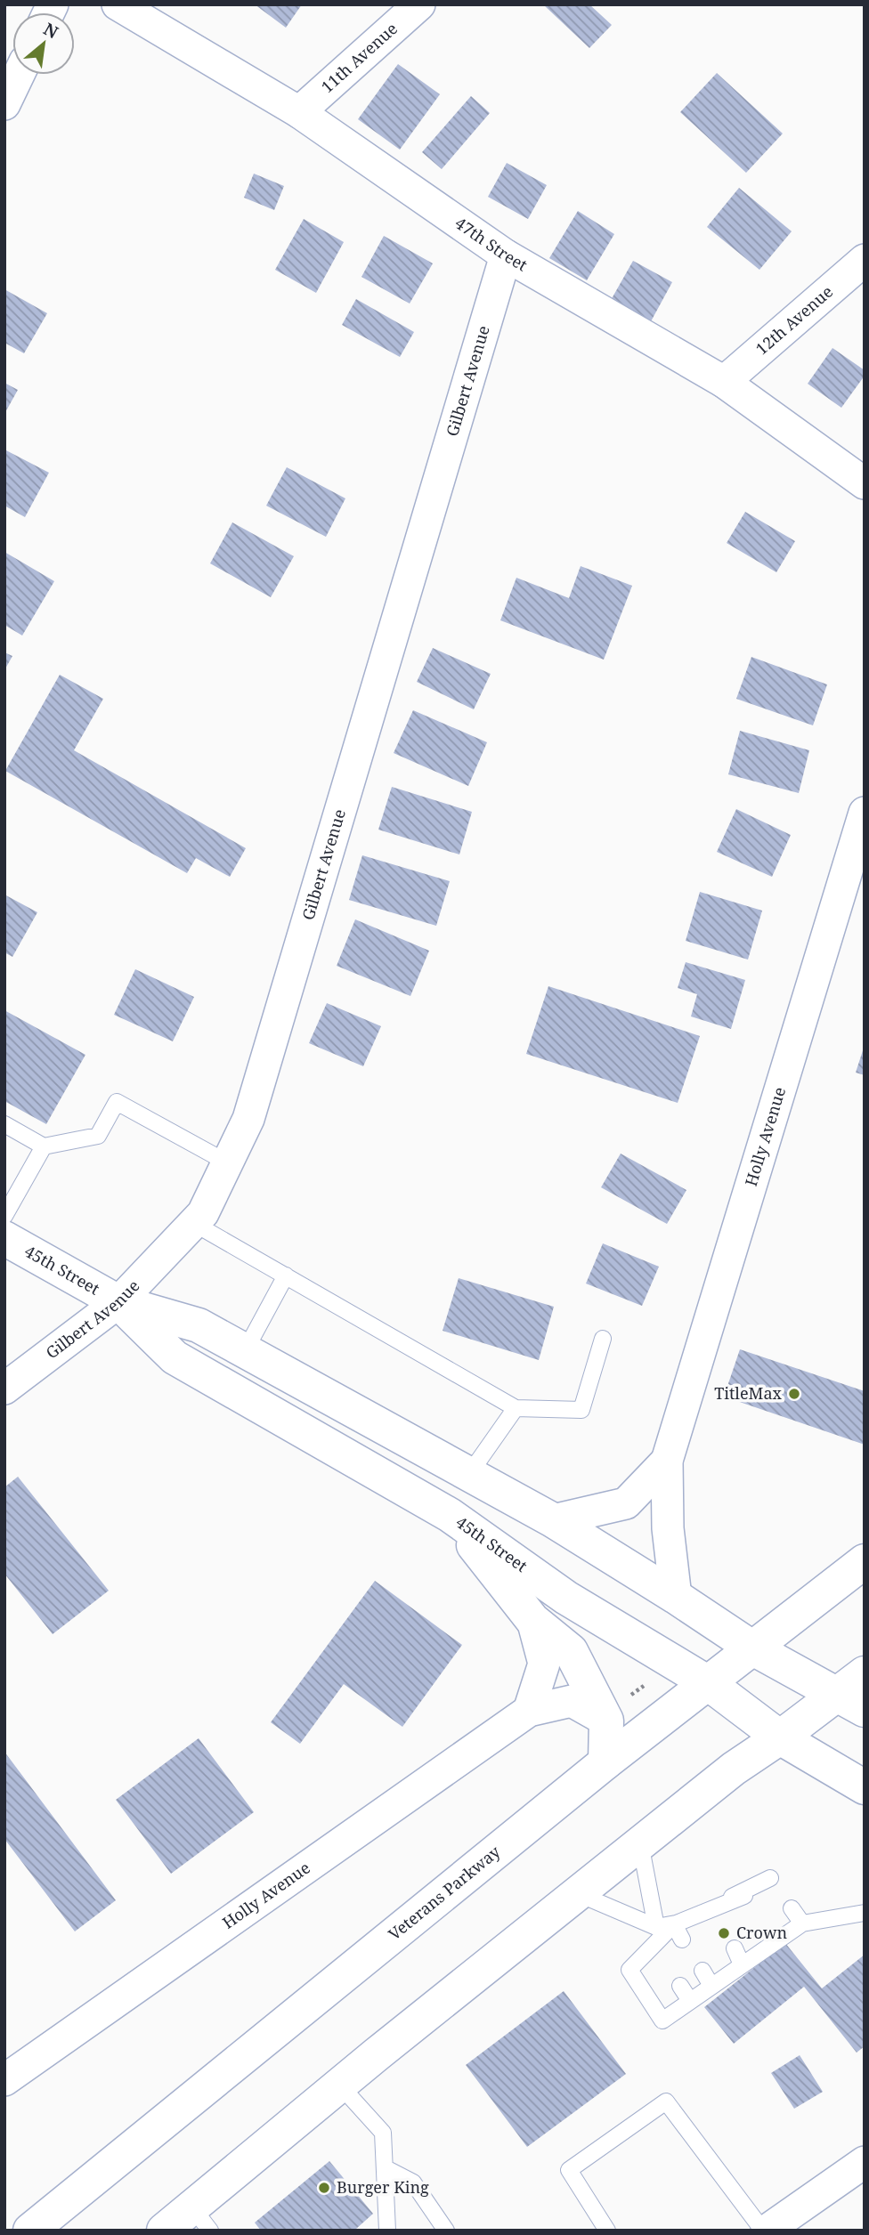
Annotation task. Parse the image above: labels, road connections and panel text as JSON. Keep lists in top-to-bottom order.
{
  "streets": {
    "main road": ["45th Street", "Veterans Parkway"],
    "street": [
      "11th Avenue",
      "47th Street",
      "12th Avenue",
      "Gilbert Avenue",
      "Holly Avenue"
    ]
  },
  "crossings": [
    ["11th Avenue", "47th Street"],
    ["47th Street", "12th Avenue"],
    ["47th Street", "Gilbert Avenue"],
    ["Gilbert Avenue", "45th Street"],
    ["Holly Avenue", "45th Street"],
    ["45th Street", "Veterans Parkway"]
  ],
  "places": ["TitleMax", "Crown", "Burger King"],
  "north": "top right"
}
